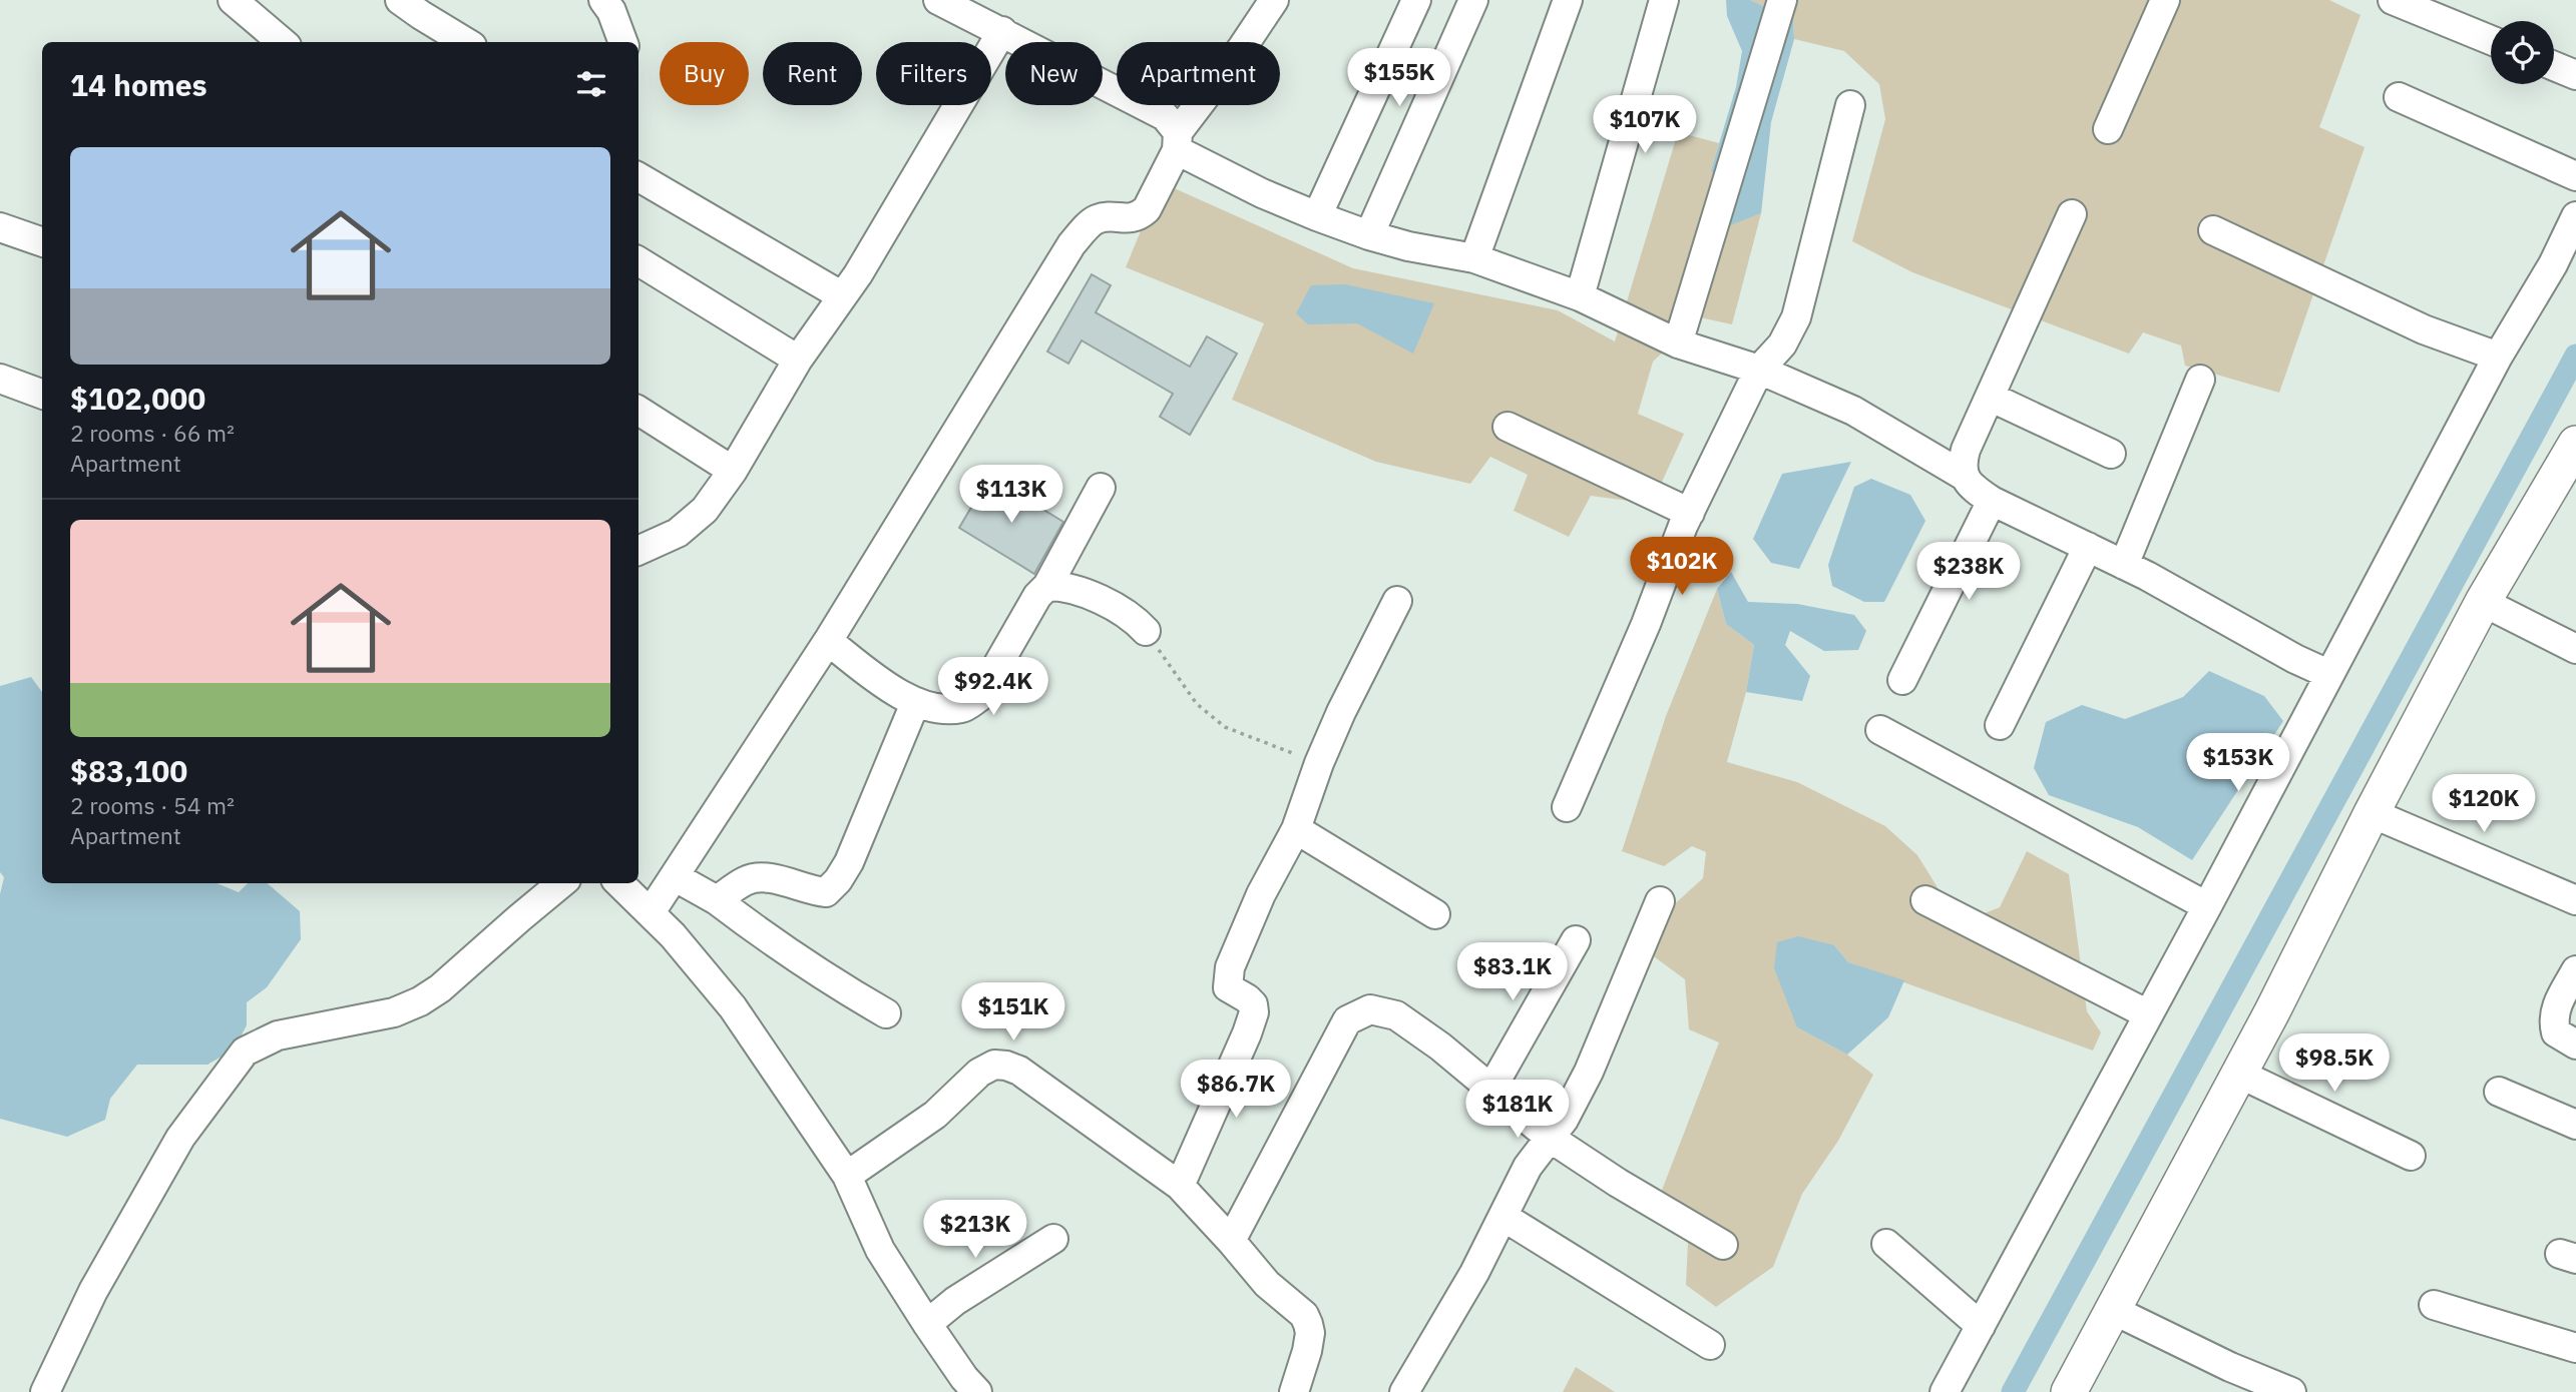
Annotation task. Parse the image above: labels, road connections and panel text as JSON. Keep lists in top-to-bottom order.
{
  "page": {
    "chip": [
      "Buy",
      "Rent",
      "Filters",
      "New",
      "Apartment"
    ],
    "heading": "14 homes",
    "price": [
      "$155K",
      "$107K",
      "$113K",
      "$102K",
      "$238K",
      "$92.4K",
      "$153K",
      "$120K",
      "$83.1K",
      "$151K",
      "$98.5K",
      "$86.7K",
      "$181K",
      "$213K"
    ],
    "list": [
      {
        "name": "$102,000",
        "note": "2 rooms · 66 m² · Apartment"
      },
      {
        "name": "$83,100",
        "note": "2 rooms · 54 m² · Apartment"
      }
    ]
  }
}
